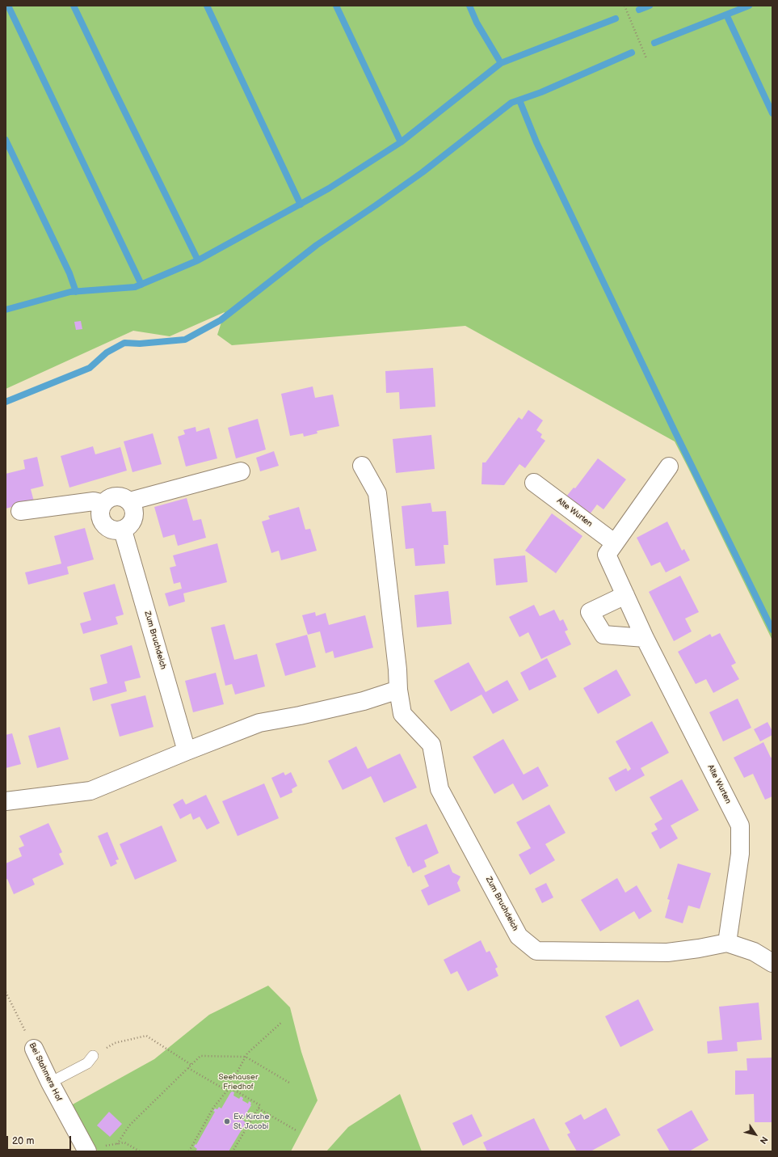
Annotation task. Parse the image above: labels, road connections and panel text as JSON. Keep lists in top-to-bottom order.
{
  "streets": {
    "street": ["Alte Wurten", "Zum Bruchdeich", "Bei Stahmers Hof"]
  },
  "crossings": [
    ["Alte Wurten", "Zum Bruchdeich"]
  ],
  "parks": ["Seehauser Friedhof"],
  "places": ["Ev. Kirche St. Jacobi"],
  "scale_bar": "20 m",
  "north": "bottom right"
}
